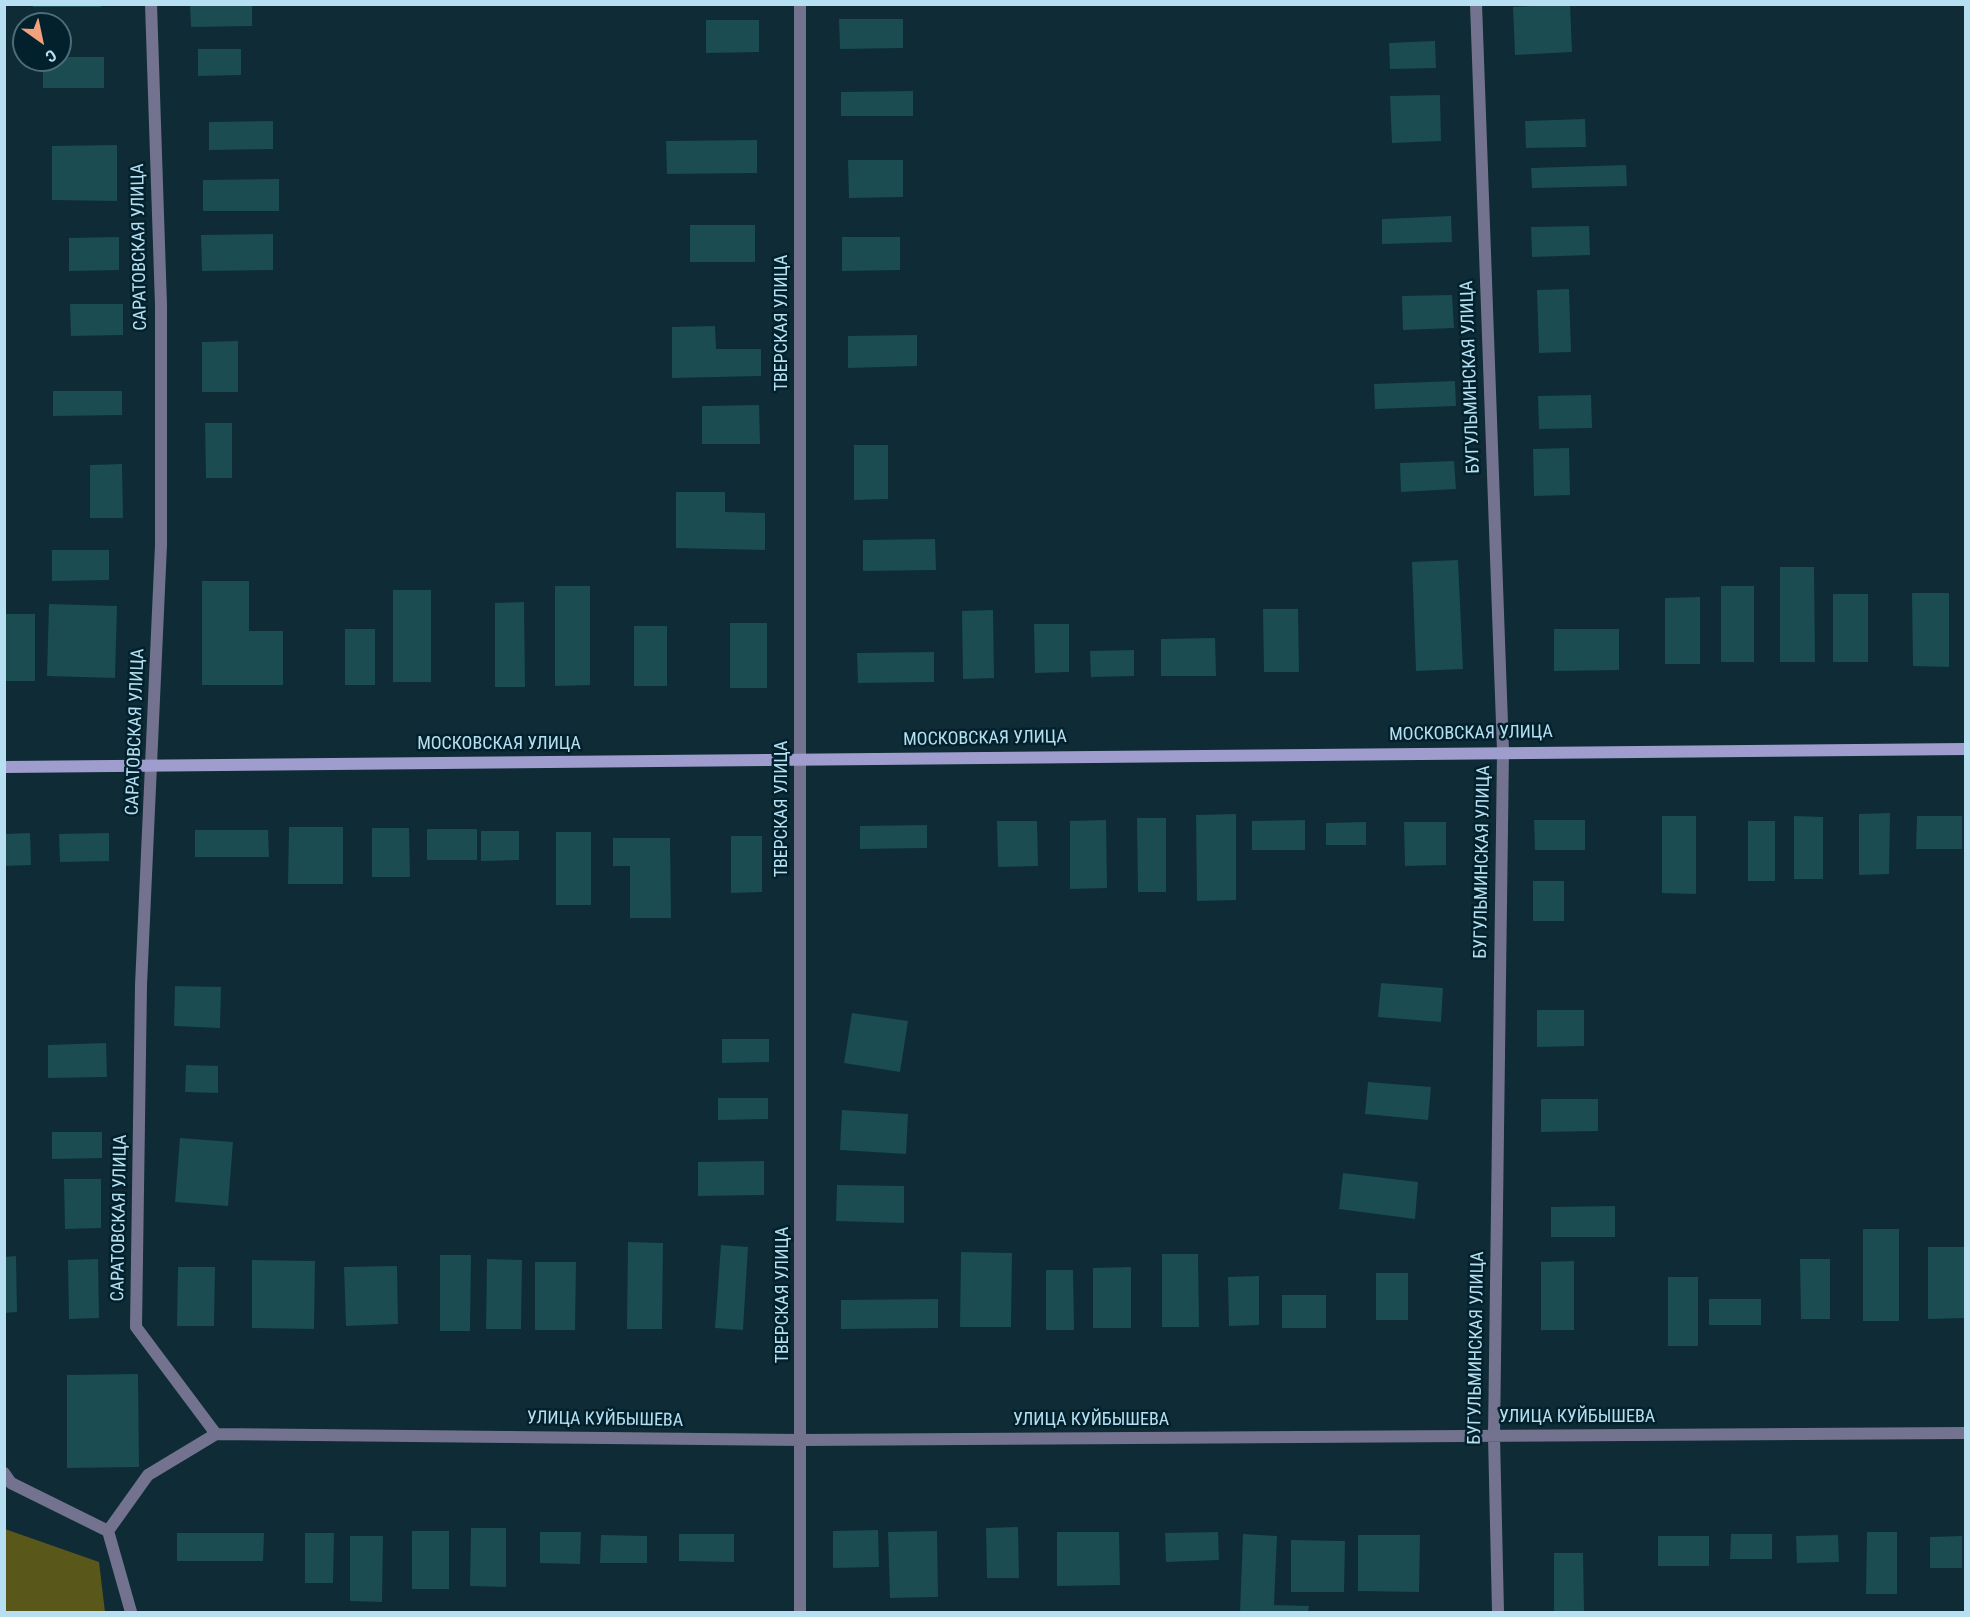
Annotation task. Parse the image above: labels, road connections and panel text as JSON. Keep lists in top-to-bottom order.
{
  "streets": {
    "street": [
      "САРАТОВСКАЯ УЛИЦА",
      "ТВЕРСКАЯ УЛИЦА",
      "БУГУЛЬМИНСКАЯ УЛИЦА",
      "МОСКОВСКАЯ УЛИЦА",
      "УЛИЦА КУЙБЫШЕВА"
    ]
  },
  "crossings": [
    ["САРАТОВСКАЯ УЛИЦА", "МОСКОВСКАЯ УЛИЦА"],
    ["САРАТОВСКАЯ УЛИЦА", "УЛИЦА КУЙБЫШЕВА"],
    ["ТВЕРСКАЯ УЛИЦА", "МОСКОВСКАЯ УЛИЦА"],
    ["ТВЕРСКАЯ УЛИЦА", "УЛИЦА КУЙБЫШЕВА"],
    ["БУГУЛЬМИНСКАЯ УЛИЦА", "МОСКОВСКАЯ УЛИЦА"],
    ["БУГУЛЬМИНСКАЯ УЛИЦА", "УЛИЦА КУЙБЫШЕВА"]
  ],
  "north": "bottom right"
}
